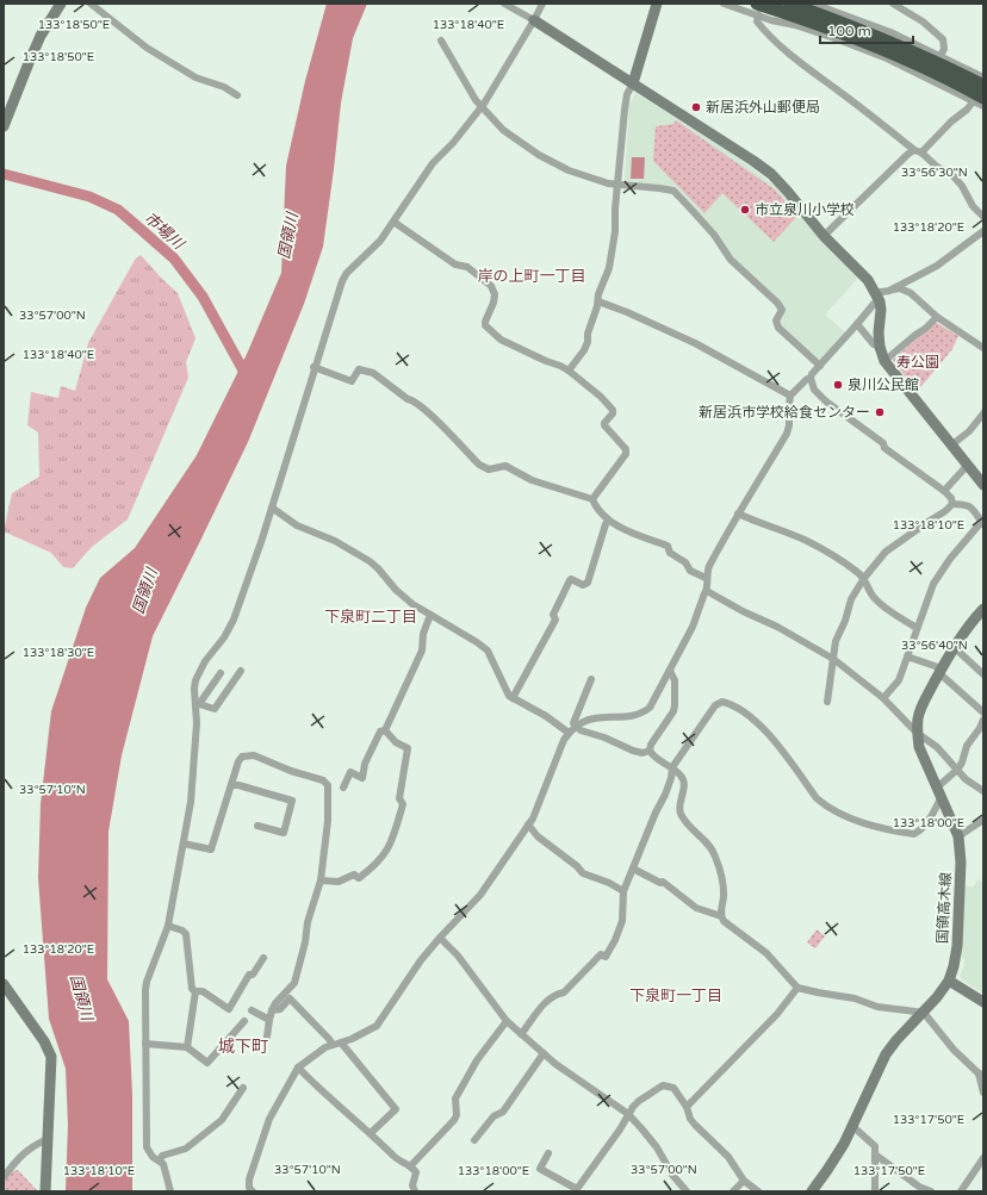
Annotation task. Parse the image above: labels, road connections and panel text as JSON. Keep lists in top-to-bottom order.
{
  "streets": {
    "main road": ["国領高木線"]
  },
  "districts": [
    "岸の上町一丁目",
    "下泉町二丁目",
    "下泉町一丁目",
    "城下町"
  ],
  "water": ["市場川", "国領川"],
  "parks": ["寿公園"],
  "places": [
    "新居浜外山郵便局",
    "市立泉川小学校",
    "泉川公民館",
    "新居浜市学校給食センター"
  ],
  "scale_bar": "100 m",
  "coordinates": [
    "133°18'50\"E",
    "133°18'40\"E",
    "33°56'30\"N",
    "133°18'20\"E",
    "33°57'00\"N",
    "133°18'10\"E",
    "33°56'40\"N",
    "133°18'30\"E",
    "33°57'10\"N",
    "133°18'00\"E",
    "133°17'50\"E"
  ]
}
